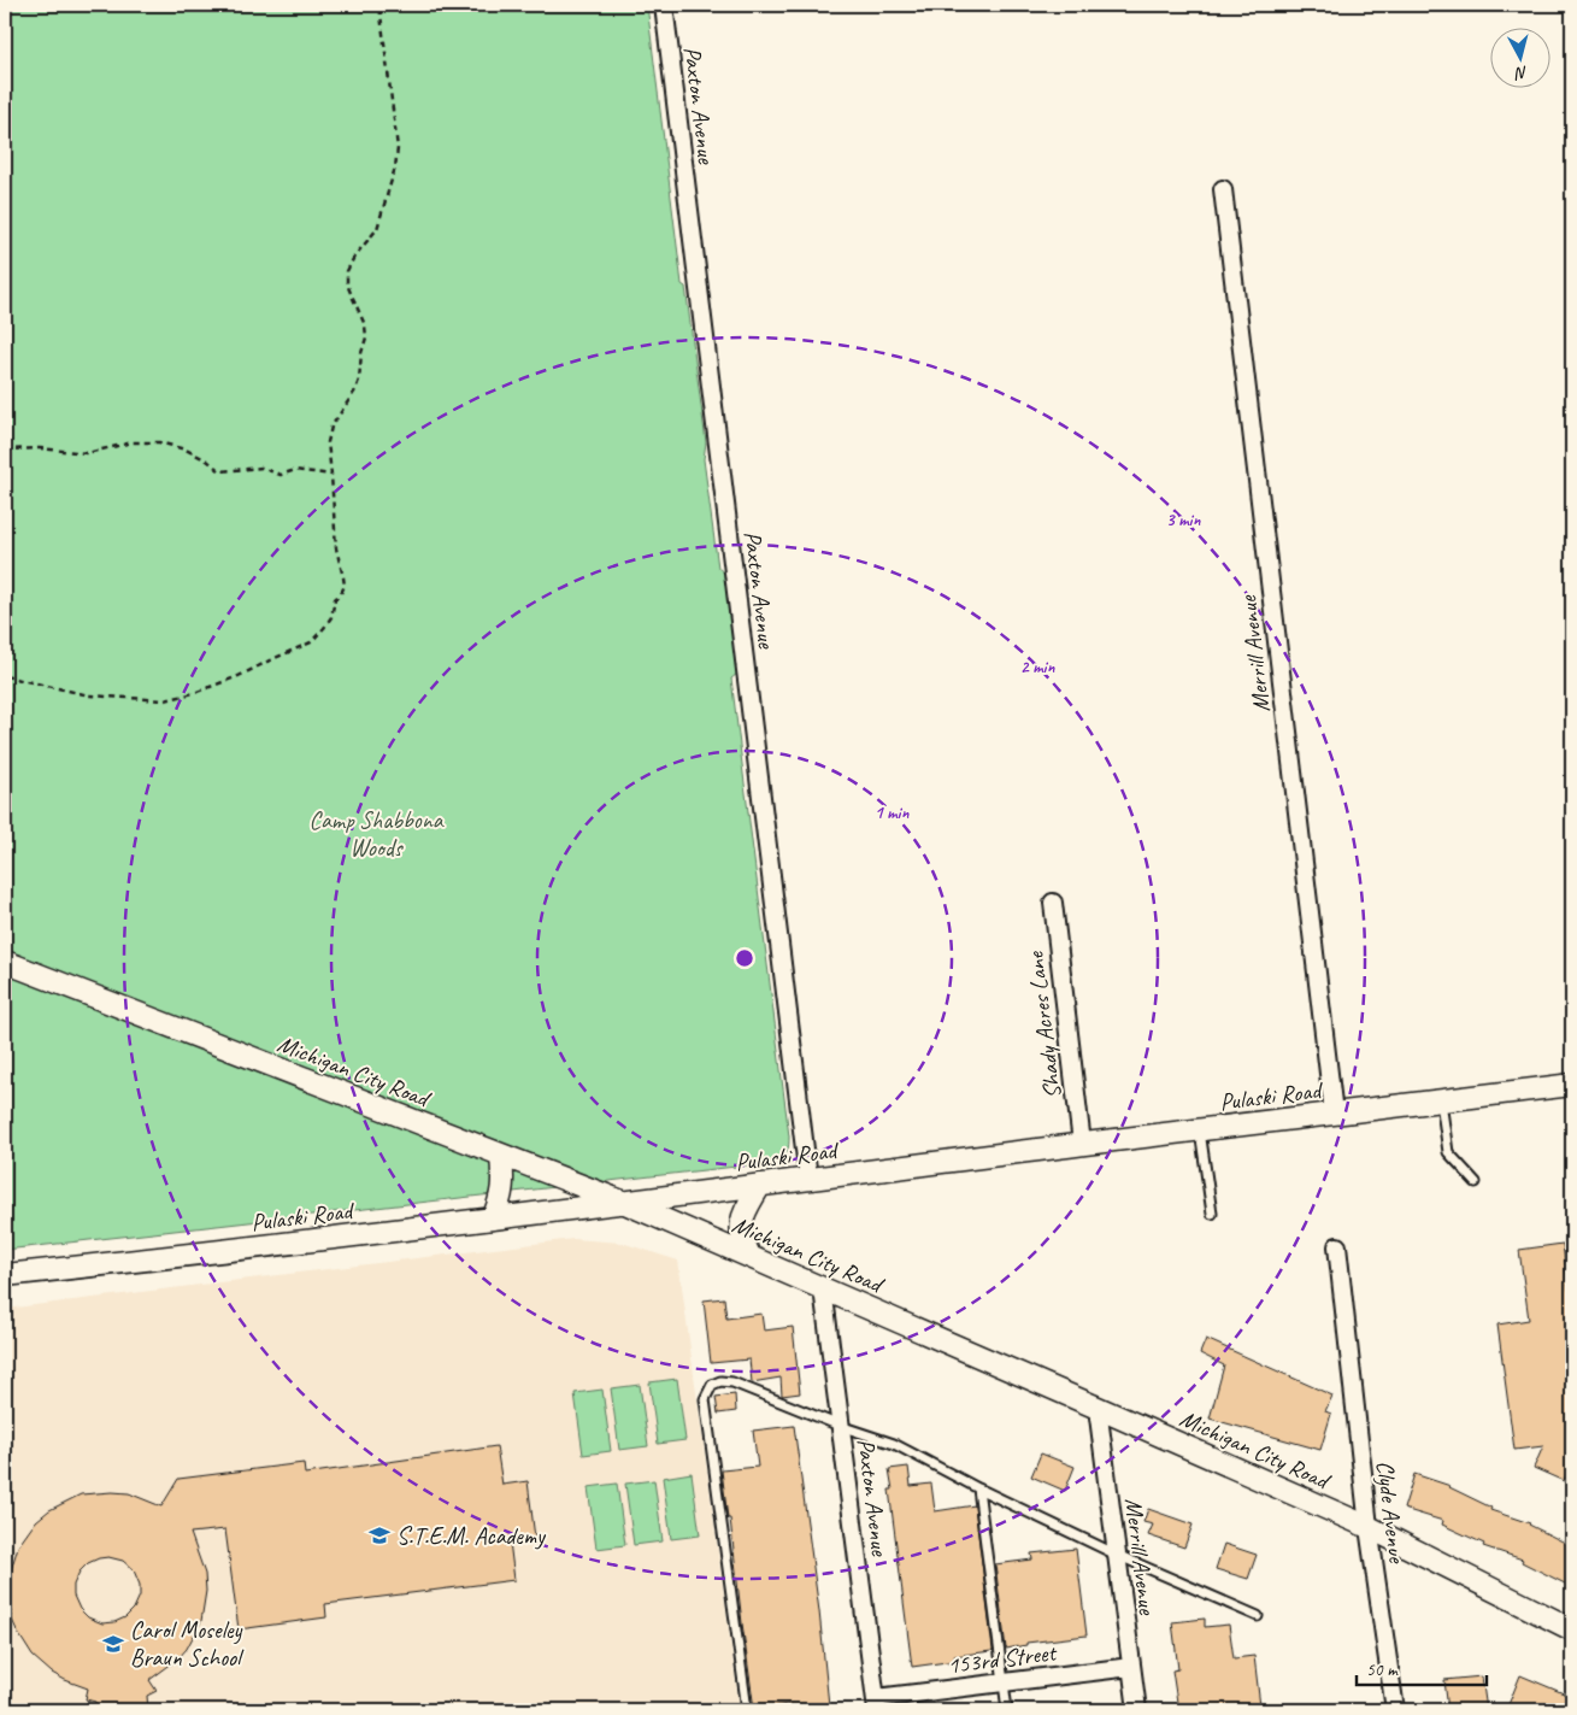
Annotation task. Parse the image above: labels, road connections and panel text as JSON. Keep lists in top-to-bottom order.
{
  "streets": {
    "street": [
      "Paxton Avenue",
      "Merrill Avenue",
      "Shady Acres Lane",
      "Michigan City Road",
      "Pulaski Road",
      "Clyde Avenue",
      "153rd Street"
    ]
  },
  "crossings": [
    ["Paxton Avenue", "Michigan City Road"],
    ["Paxton Avenue", "Pulaski Road"],
    ["Paxton Avenue", "153rd Street"],
    ["Merrill Avenue", "Michigan City Road"],
    ["Merrill Avenue", "Pulaski Road"],
    ["Merrill Avenue", "153rd Street"],
    ["Shady Acres Lane", "Pulaski Road"],
    ["Michigan City Road", "Pulaski Road"],
    ["Michigan City Road", "Clyde Avenue"]
  ],
  "parks": ["Camp Shabbona Woods"],
  "places": {
    "school or university": ["S.T.E.M. Academy", "Carol Moseley Braun School"]
  },
  "scale_bar": "50 m",
  "north": "bottom",
  "rings": ["3 min", "2 min", "1 min"]
}
